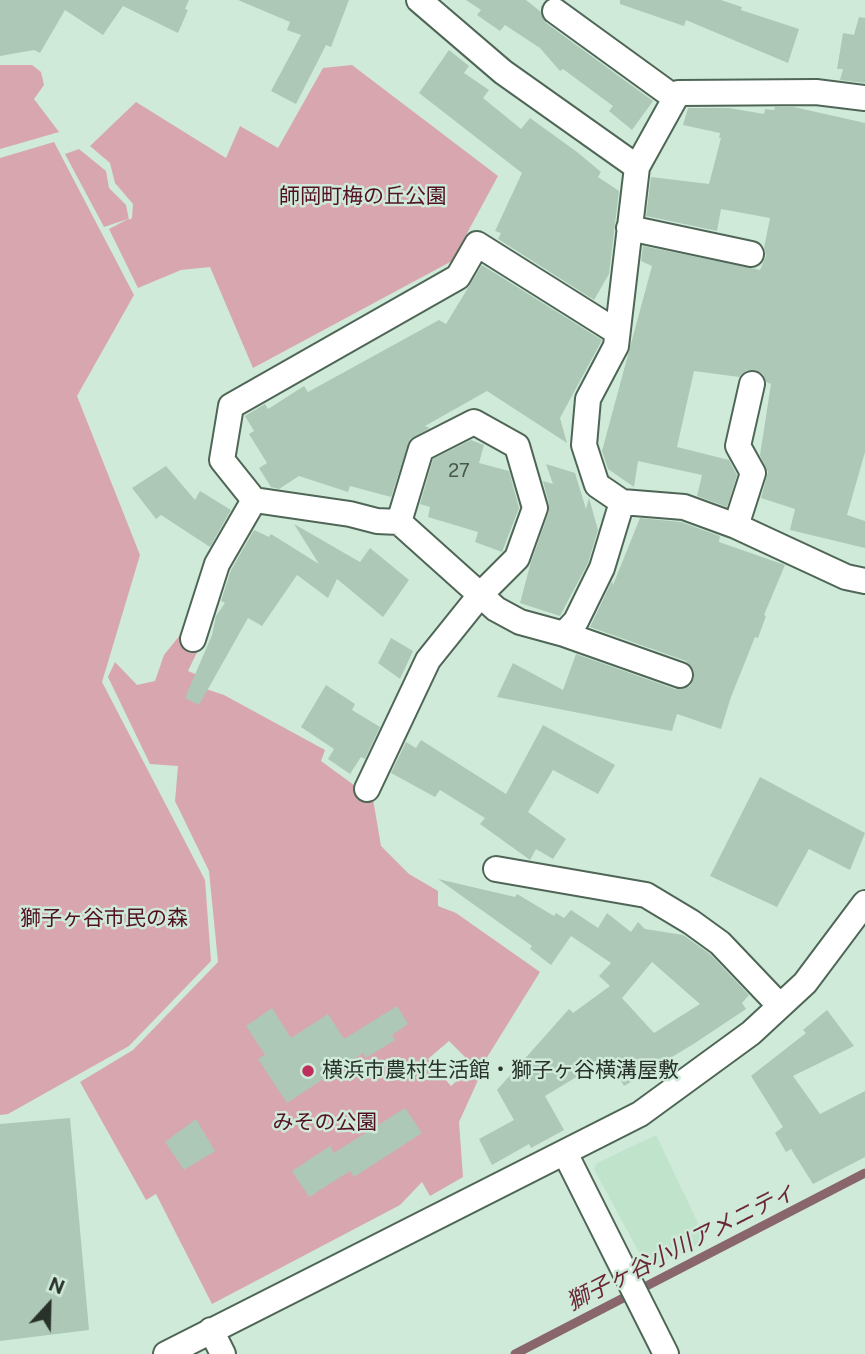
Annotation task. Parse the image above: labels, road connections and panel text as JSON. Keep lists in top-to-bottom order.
{
  "water": ["獅子ヶ谷小川アメニティ"],
  "parks": ["師岡町梅の丘公園", "獅子ヶ谷市民の森", "みその公園"],
  "places": ["横浜市農村生活館・獅子ヶ谷横溝屋敷"],
  "house_numbers": ["27"],
  "north": "top"
}
